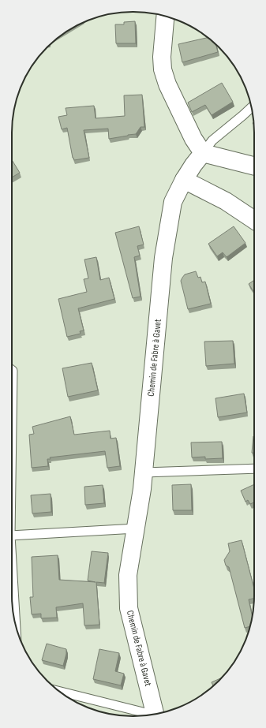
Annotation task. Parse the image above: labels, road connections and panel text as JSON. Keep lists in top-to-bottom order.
{
  "streets": {
    "street": ["Chemin de Fabre à Gavet"]
  }
}
